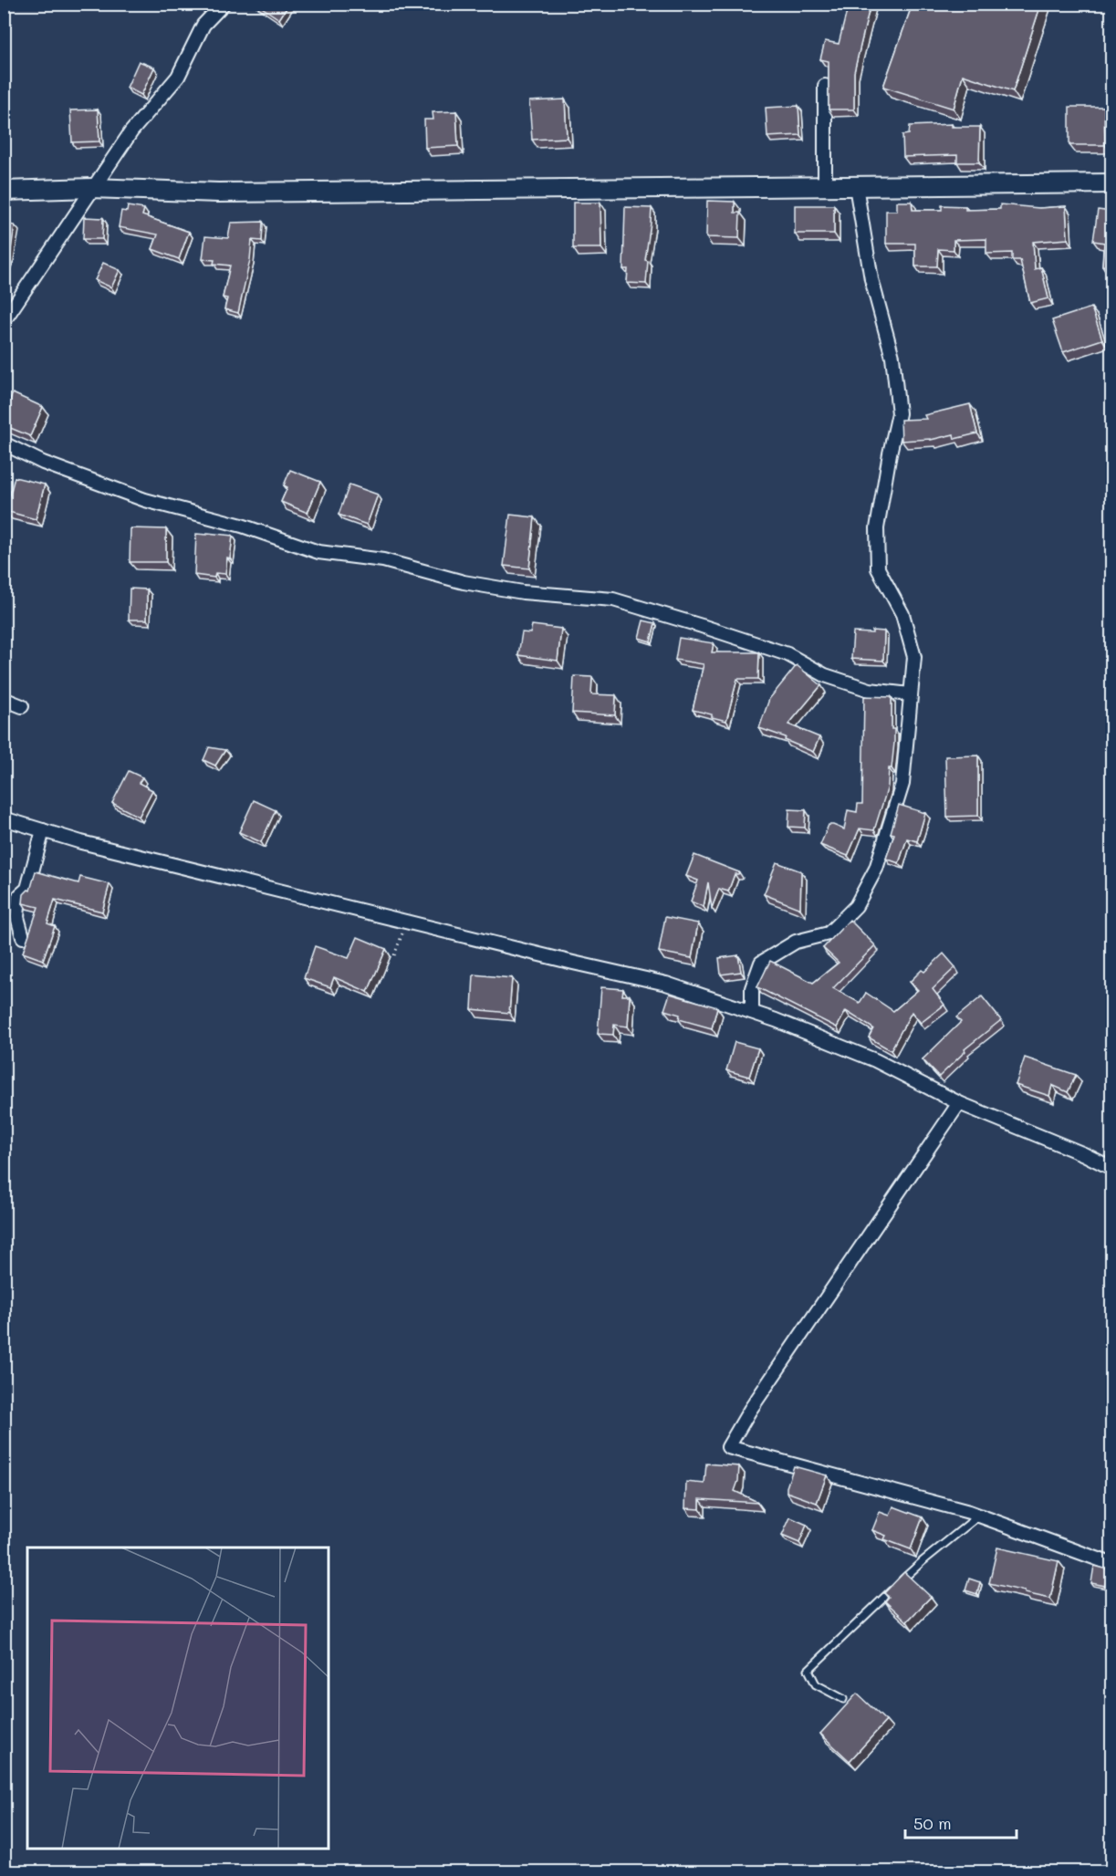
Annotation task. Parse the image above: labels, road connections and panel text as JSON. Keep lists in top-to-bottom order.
{
  "scale_bar": "50 m"
}
